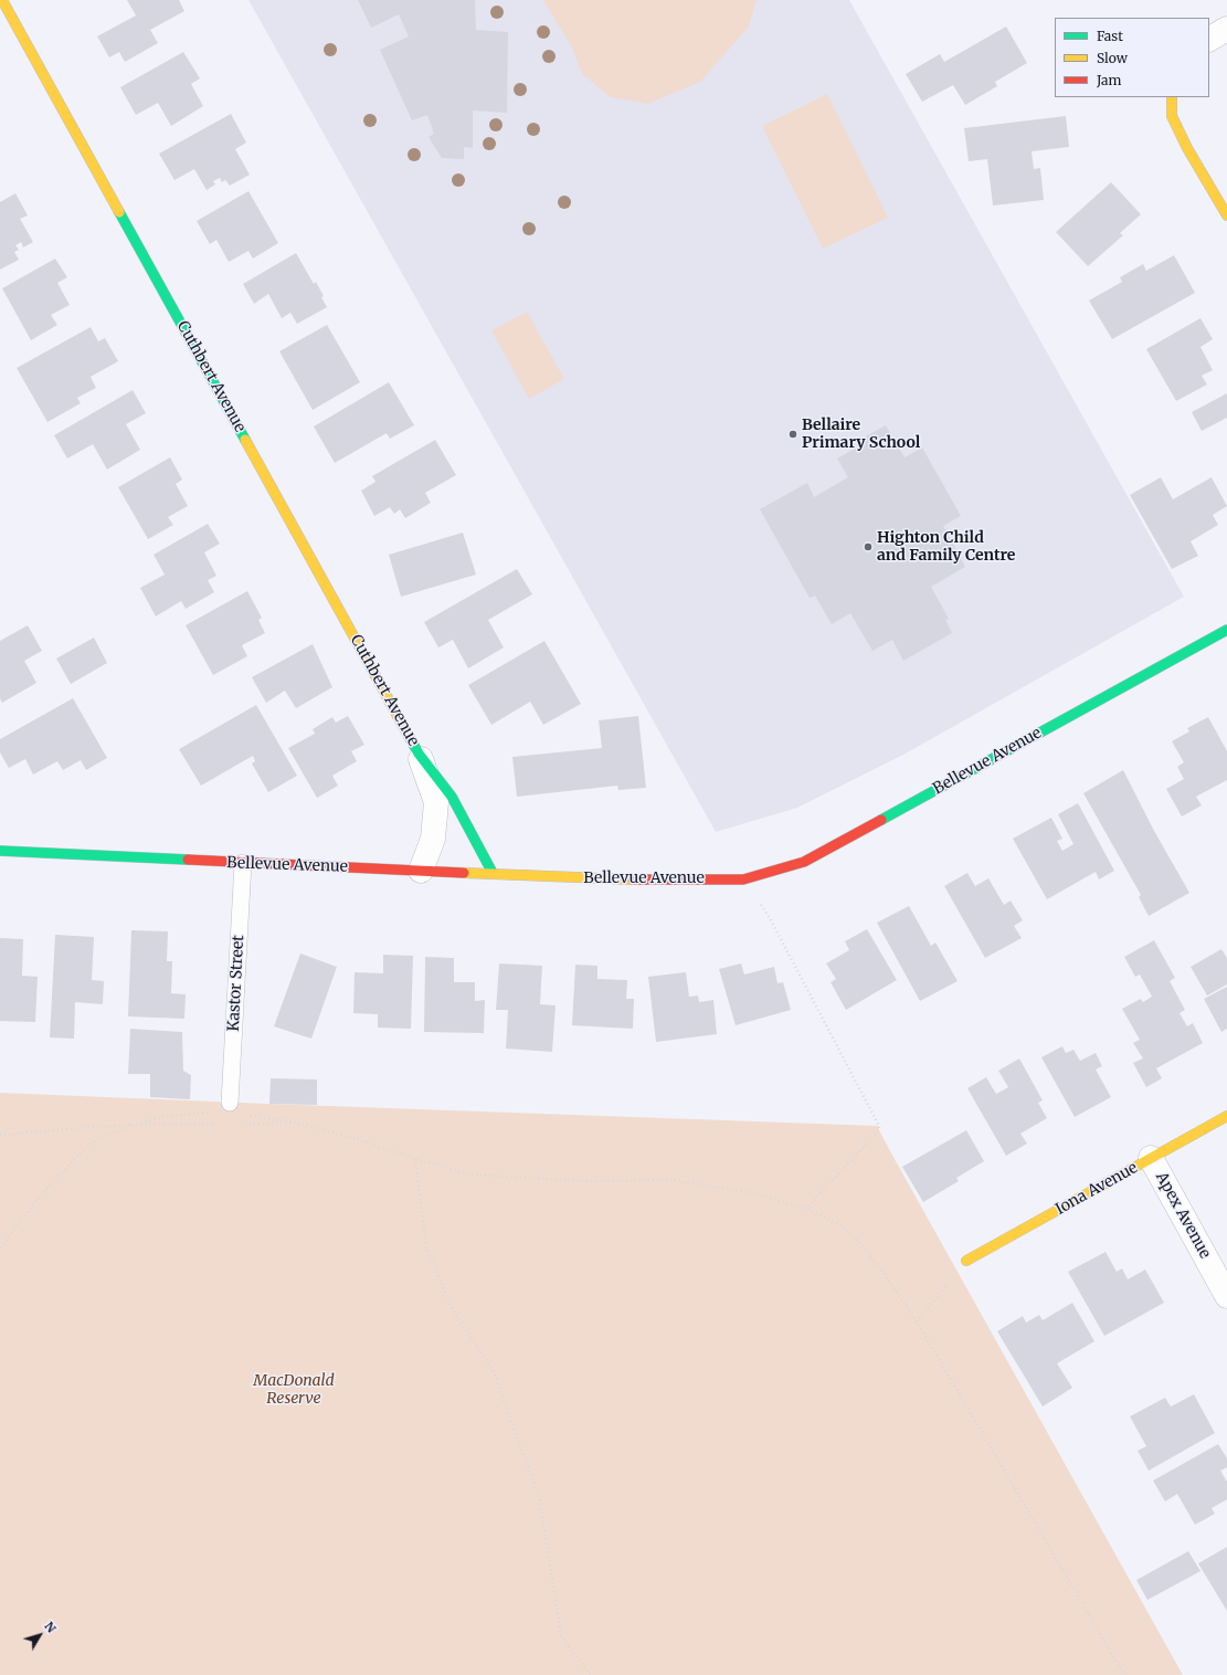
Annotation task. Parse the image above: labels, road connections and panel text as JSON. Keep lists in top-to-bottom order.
{
  "streets": {
    "street": [
      "Cuthbert Avenue",
      "Bellevue Avenue",
      "Iona Avenue",
      "Apex Avenue"
    ],
    "lane": ["Kastor Street"]
  },
  "crossings": [
    ["Cuthbert Avenue", "Bellevue Avenue"],
    ["Bellevue Avenue", "Kastor Street"],
    ["Iona Avenue", "Apex Avenue"]
  ],
  "parks": ["MacDonald Reserve"],
  "places": ["Bellaire Primary School", "Highton Child and Family Centre"],
  "legend": ["Fast", "Slow", "Jam"],
  "north": "top right"
}
